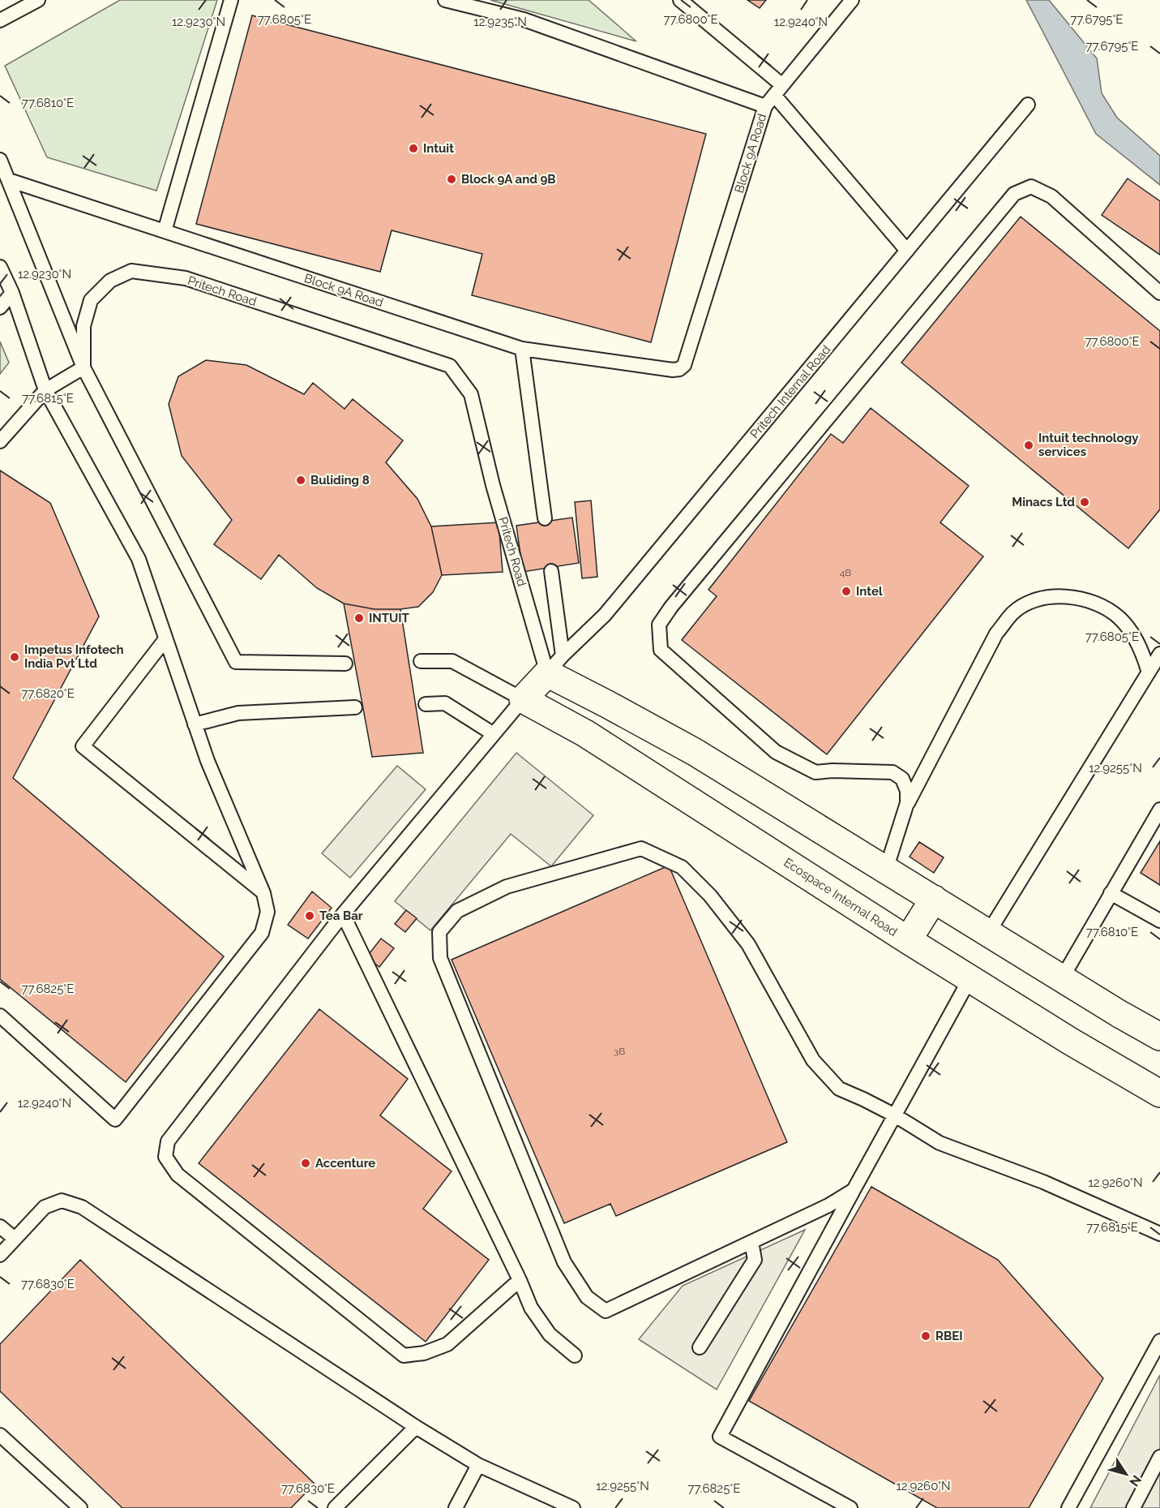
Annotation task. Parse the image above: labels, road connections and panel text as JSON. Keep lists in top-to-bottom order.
{
  "streets": {
    "street": ["Ecospace Internal Road"],
    "lane": ["Block 9A Road", "Pritech Road", "Pritech Internal Road"]
  },
  "crossings": [
    ["Pritech Road", "Pritech Internal Road"]
  ],
  "places": [
    "Intuit",
    "Block 9A and 9B",
    "Intuit technology services",
    "Buliding 8",
    "Minacs Ltd",
    "Intel",
    "INTUIT",
    "Impetus Infotech India Pvt Ltd",
    "Tea Bar",
    "Accenture",
    "RBEI"
  ],
  "house_numbers": ["4B", "3B"],
  "north": "bottom right",
  "coordinates": [
    "77.6805°E",
    "77.6800°E",
    "77.6795°E",
    "12.9230°N",
    "12.9240°N",
    "12.9235°N",
    "77.6810°E",
    "77.6815°E",
    "77.6820°E",
    "12.9255°N",
    "77.6825°E",
    "12.9260°N",
    "77.6830°E"
  ]
}
